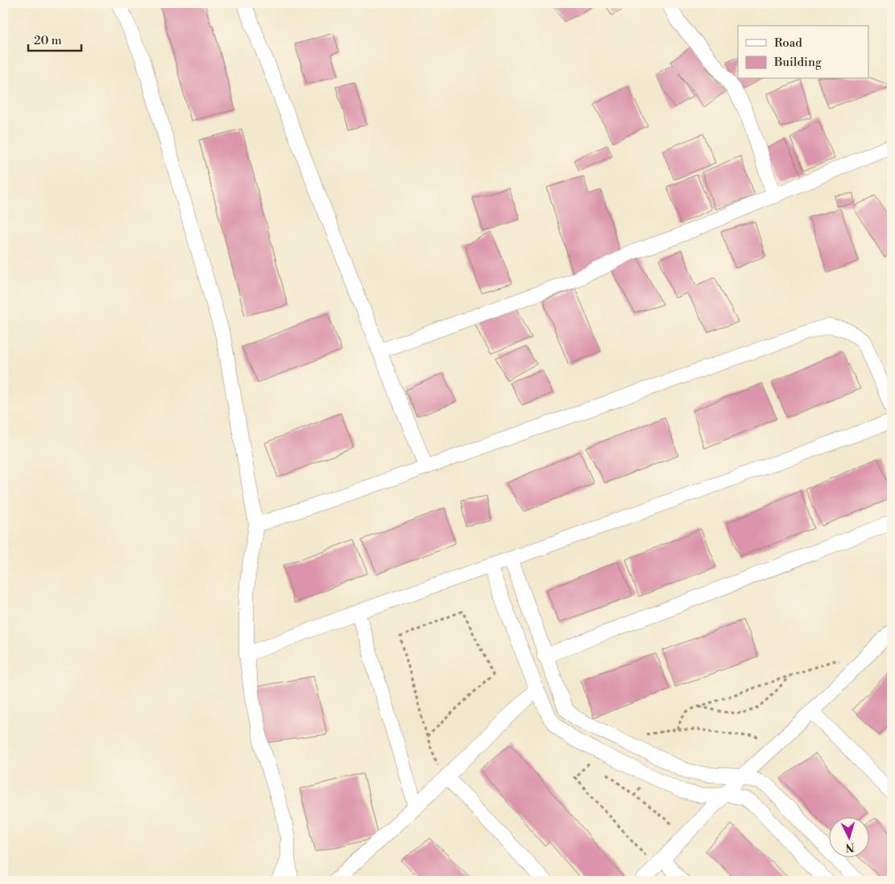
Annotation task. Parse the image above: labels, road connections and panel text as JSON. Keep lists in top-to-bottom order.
{
  "legend": ["Road", "Building"],
  "scale_bar": "20 m",
  "north": "bottom"
}
